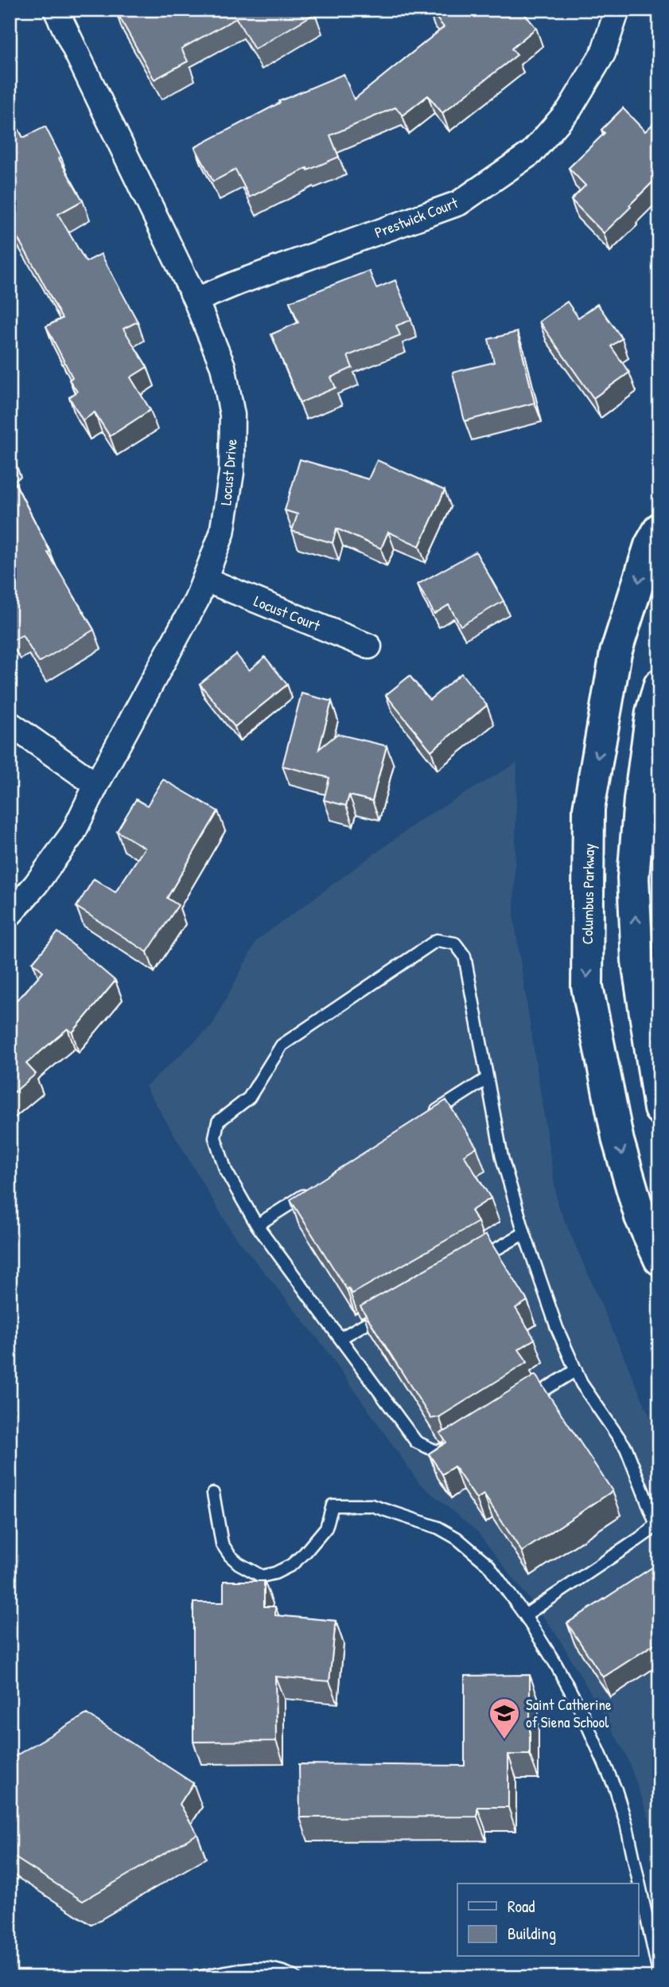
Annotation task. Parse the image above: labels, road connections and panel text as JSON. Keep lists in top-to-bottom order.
{
  "streets": {
    "main road": ["Columbus Parkway"],
    "street": ["Prestwick Court", "Locust Drive", "Locust Court"]
  },
  "crossings": [
    ["Prestwick Court", "Locust Drive"],
    ["Locust Drive", "Locust Court"]
  ],
  "places": {
    "school or university": ["Saint Catherine of Siena School"]
  },
  "legend": ["Road", "Building"]
}
